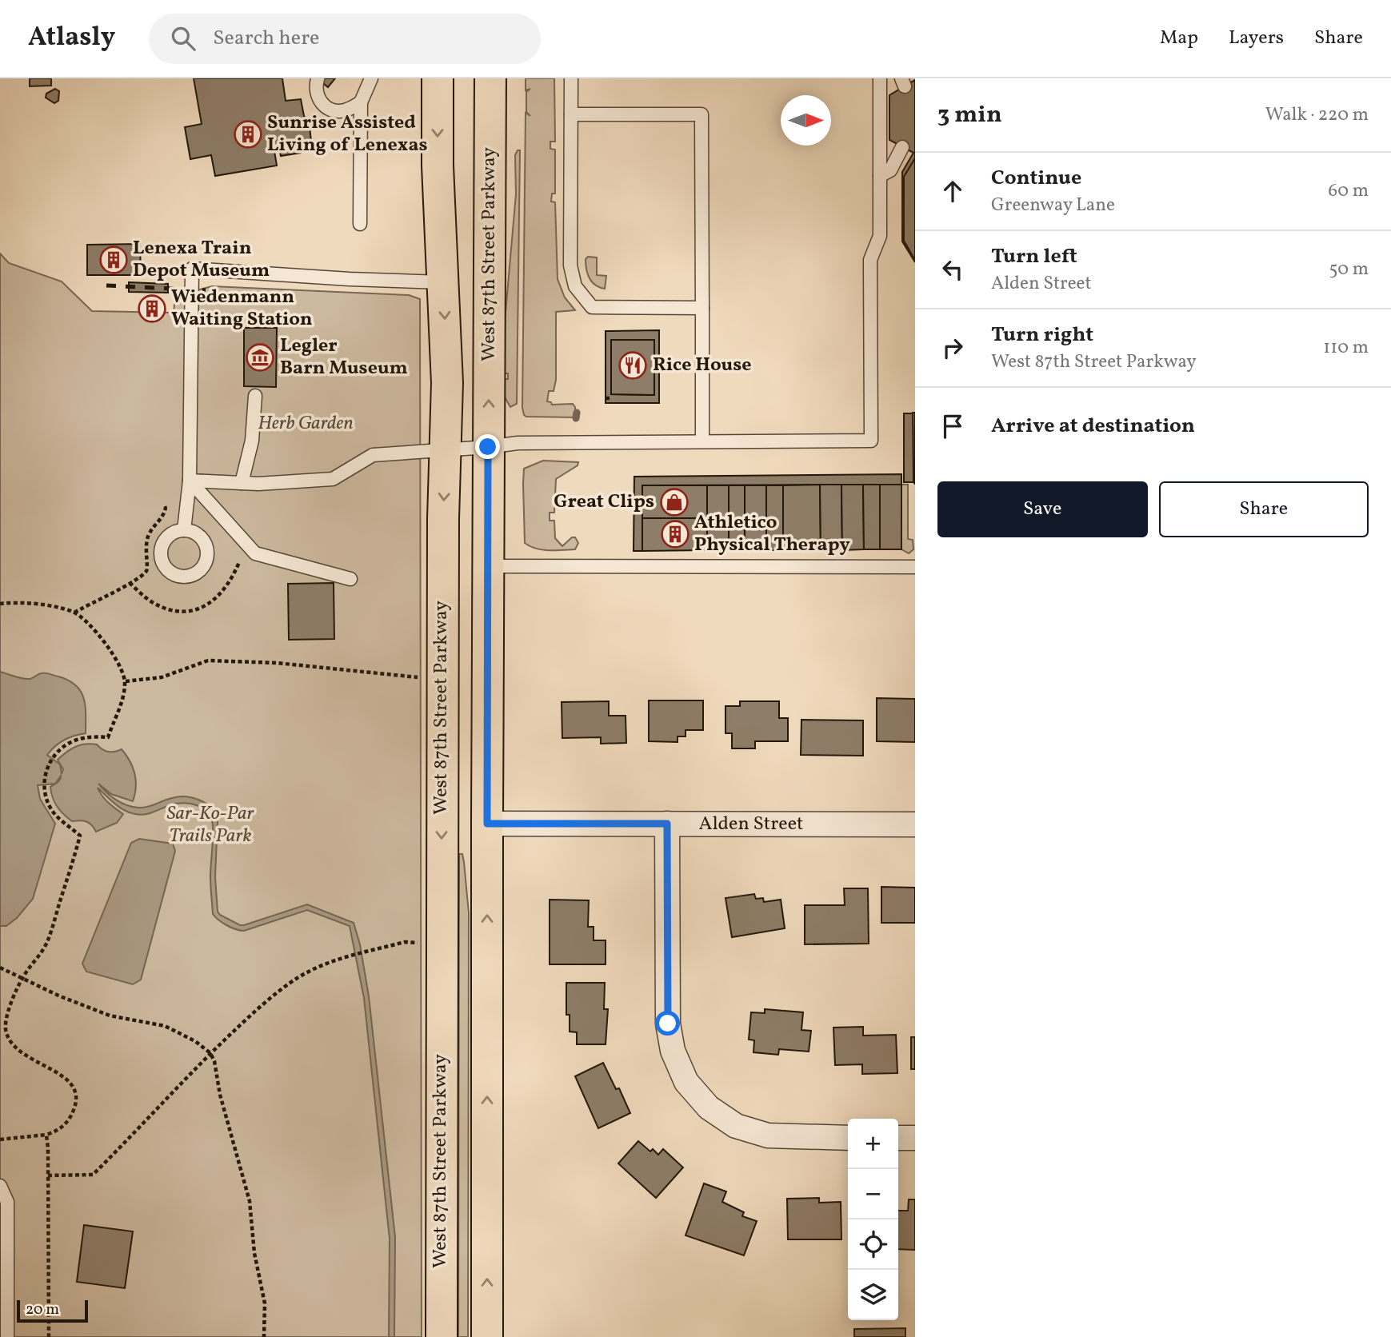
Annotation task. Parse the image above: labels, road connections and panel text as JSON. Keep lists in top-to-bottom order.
{
  "streets": {
    "main road": ["West 87th Street Parkway"],
    "street": ["Alden Street"]
  },
  "crossings": [
    ["West 87th Street Parkway", "Alden Street"]
  ],
  "parks": ["Herb Garden", "Sar-Ko-Par Trails Park"],
  "places": {
    "building": [
      "Sunrise Assisted Living of Lenexas",
      "Lenexa Train Depot Museum",
      "Wiedenmann Waiting Station",
      "Athletico Physical Therapy"
    ],
    "museum": ["Legler Barn Museum"],
    "restaurant": ["Rice House"],
    "shop": ["Great Clips"]
  },
  "scale_bar": "20 m",
  "north": "right",
  "page": {
    "header": "Atlasly",
    "search": "Search here",
    "nav": ["Map", "Layers", "Share"],
    "heading": ["3 min", "Walk · 220 m"],
    "list": [
      ["Continue", "Greenway Lane", "60 m"],
      ["Turn left", "Alden Street", "50 m"],
      ["Turn right", "West 87th Street Parkway", "110 m"],
      "Arrive at destination"
    ],
    "buttons": ["Save", "Share"],
    "map_buttons": ["+", "−"],
    "scale": "20 m"
  }
}
